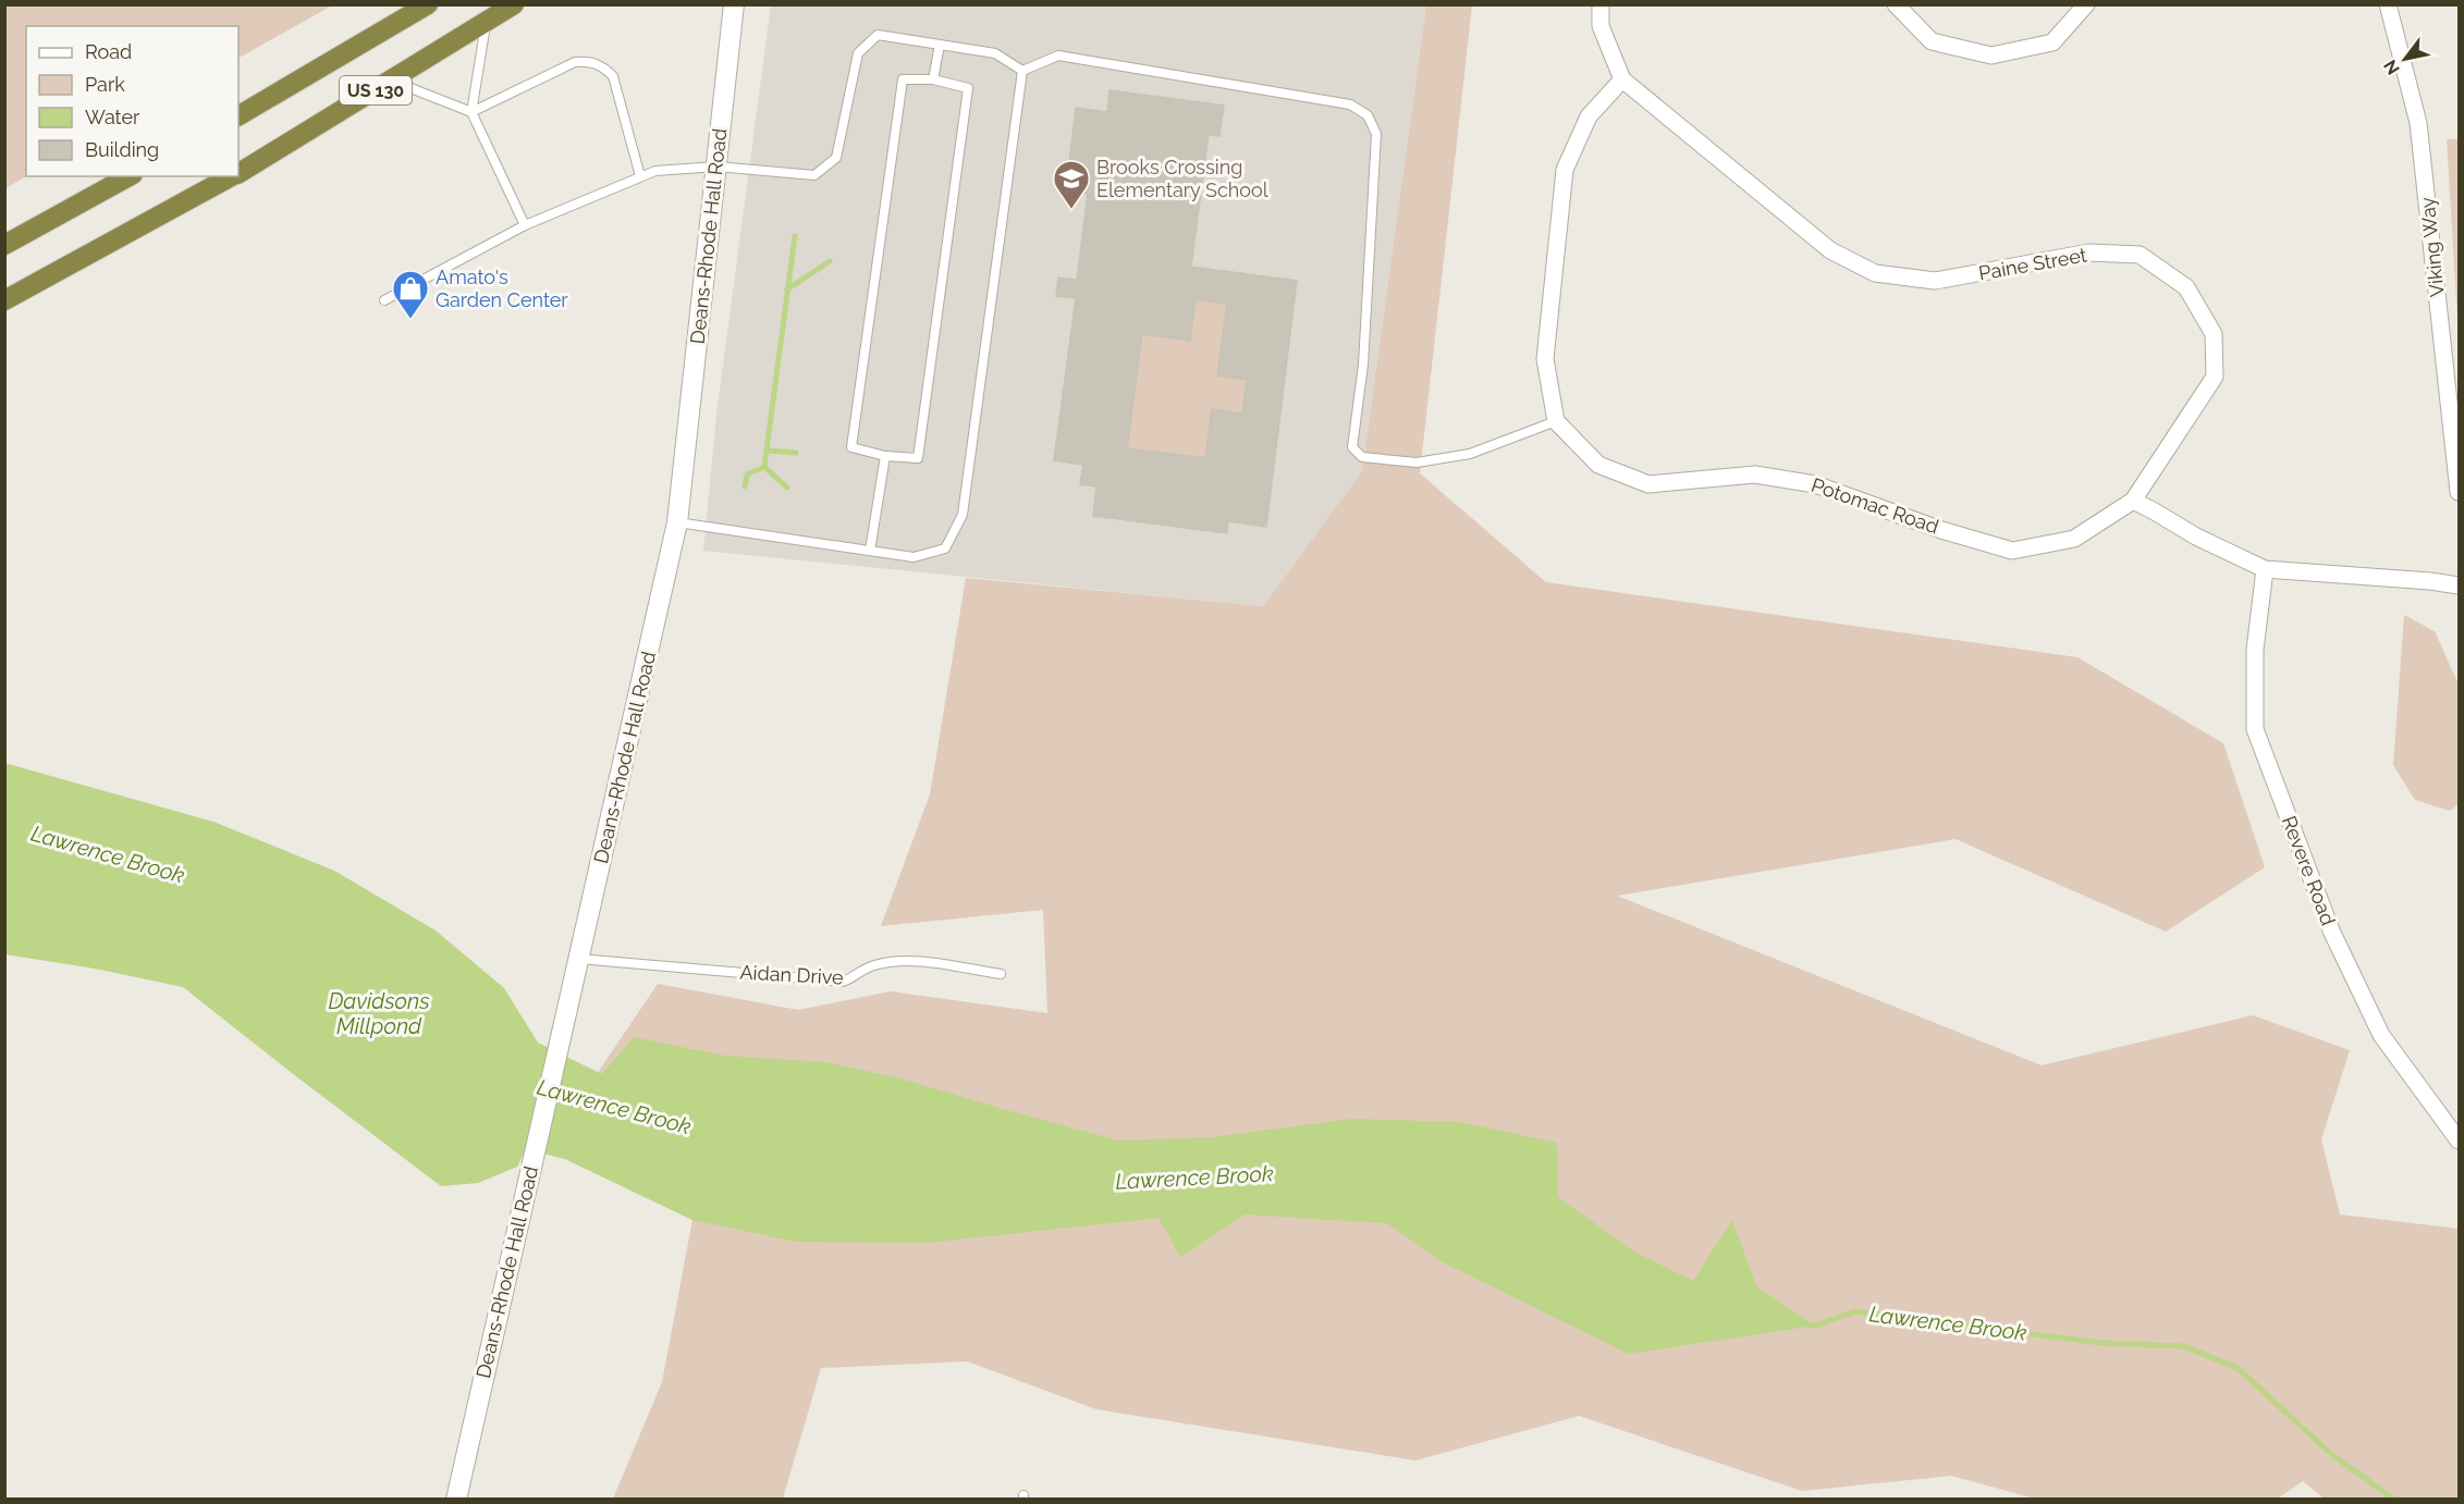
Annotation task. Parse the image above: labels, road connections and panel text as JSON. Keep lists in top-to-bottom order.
{
  "streets": {
    "highway": ["US 130"],
    "street": [
      "Deans-Rhode Hall Road",
      "Viking Way",
      "Paine Street",
      "Potomac Road",
      "Revere Road"
    ],
    "lane": ["Aidan Drive"]
  },
  "crossings": [
    ["Deans-Rhode Hall Road", "Aidan Drive"],
    ["Paine Street", "Potomac Road"]
  ],
  "water": ["Lawrence Brook", "Davidsons Millpond"],
  "places": {
    "school or university": ["Brooks Crossing Elementary School"],
    "shop": ["Amato's Garden Center"]
  },
  "legend": [
    "Road",
    "Park",
    "Water",
    "Building"
  ],
  "north": "bottom left"
}
